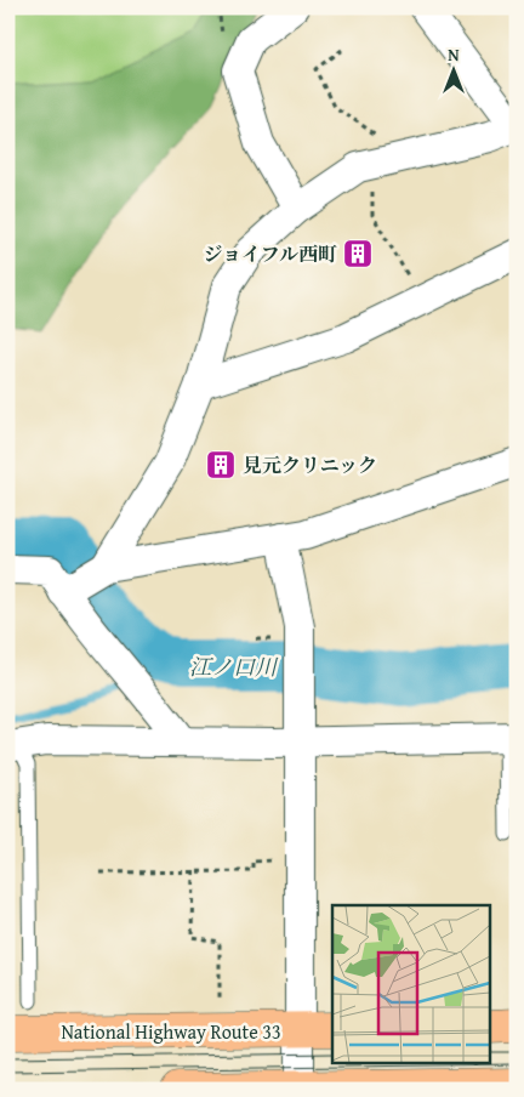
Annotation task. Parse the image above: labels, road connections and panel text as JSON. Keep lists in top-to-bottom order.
{
  "streets": {
    "highway": ["National Highway Route 33"]
  },
  "water": ["江ノ口川"],
  "places": {
    "building": ["ジョイフル西町", "見元クリニック"]
  },
  "north": "top"
}
